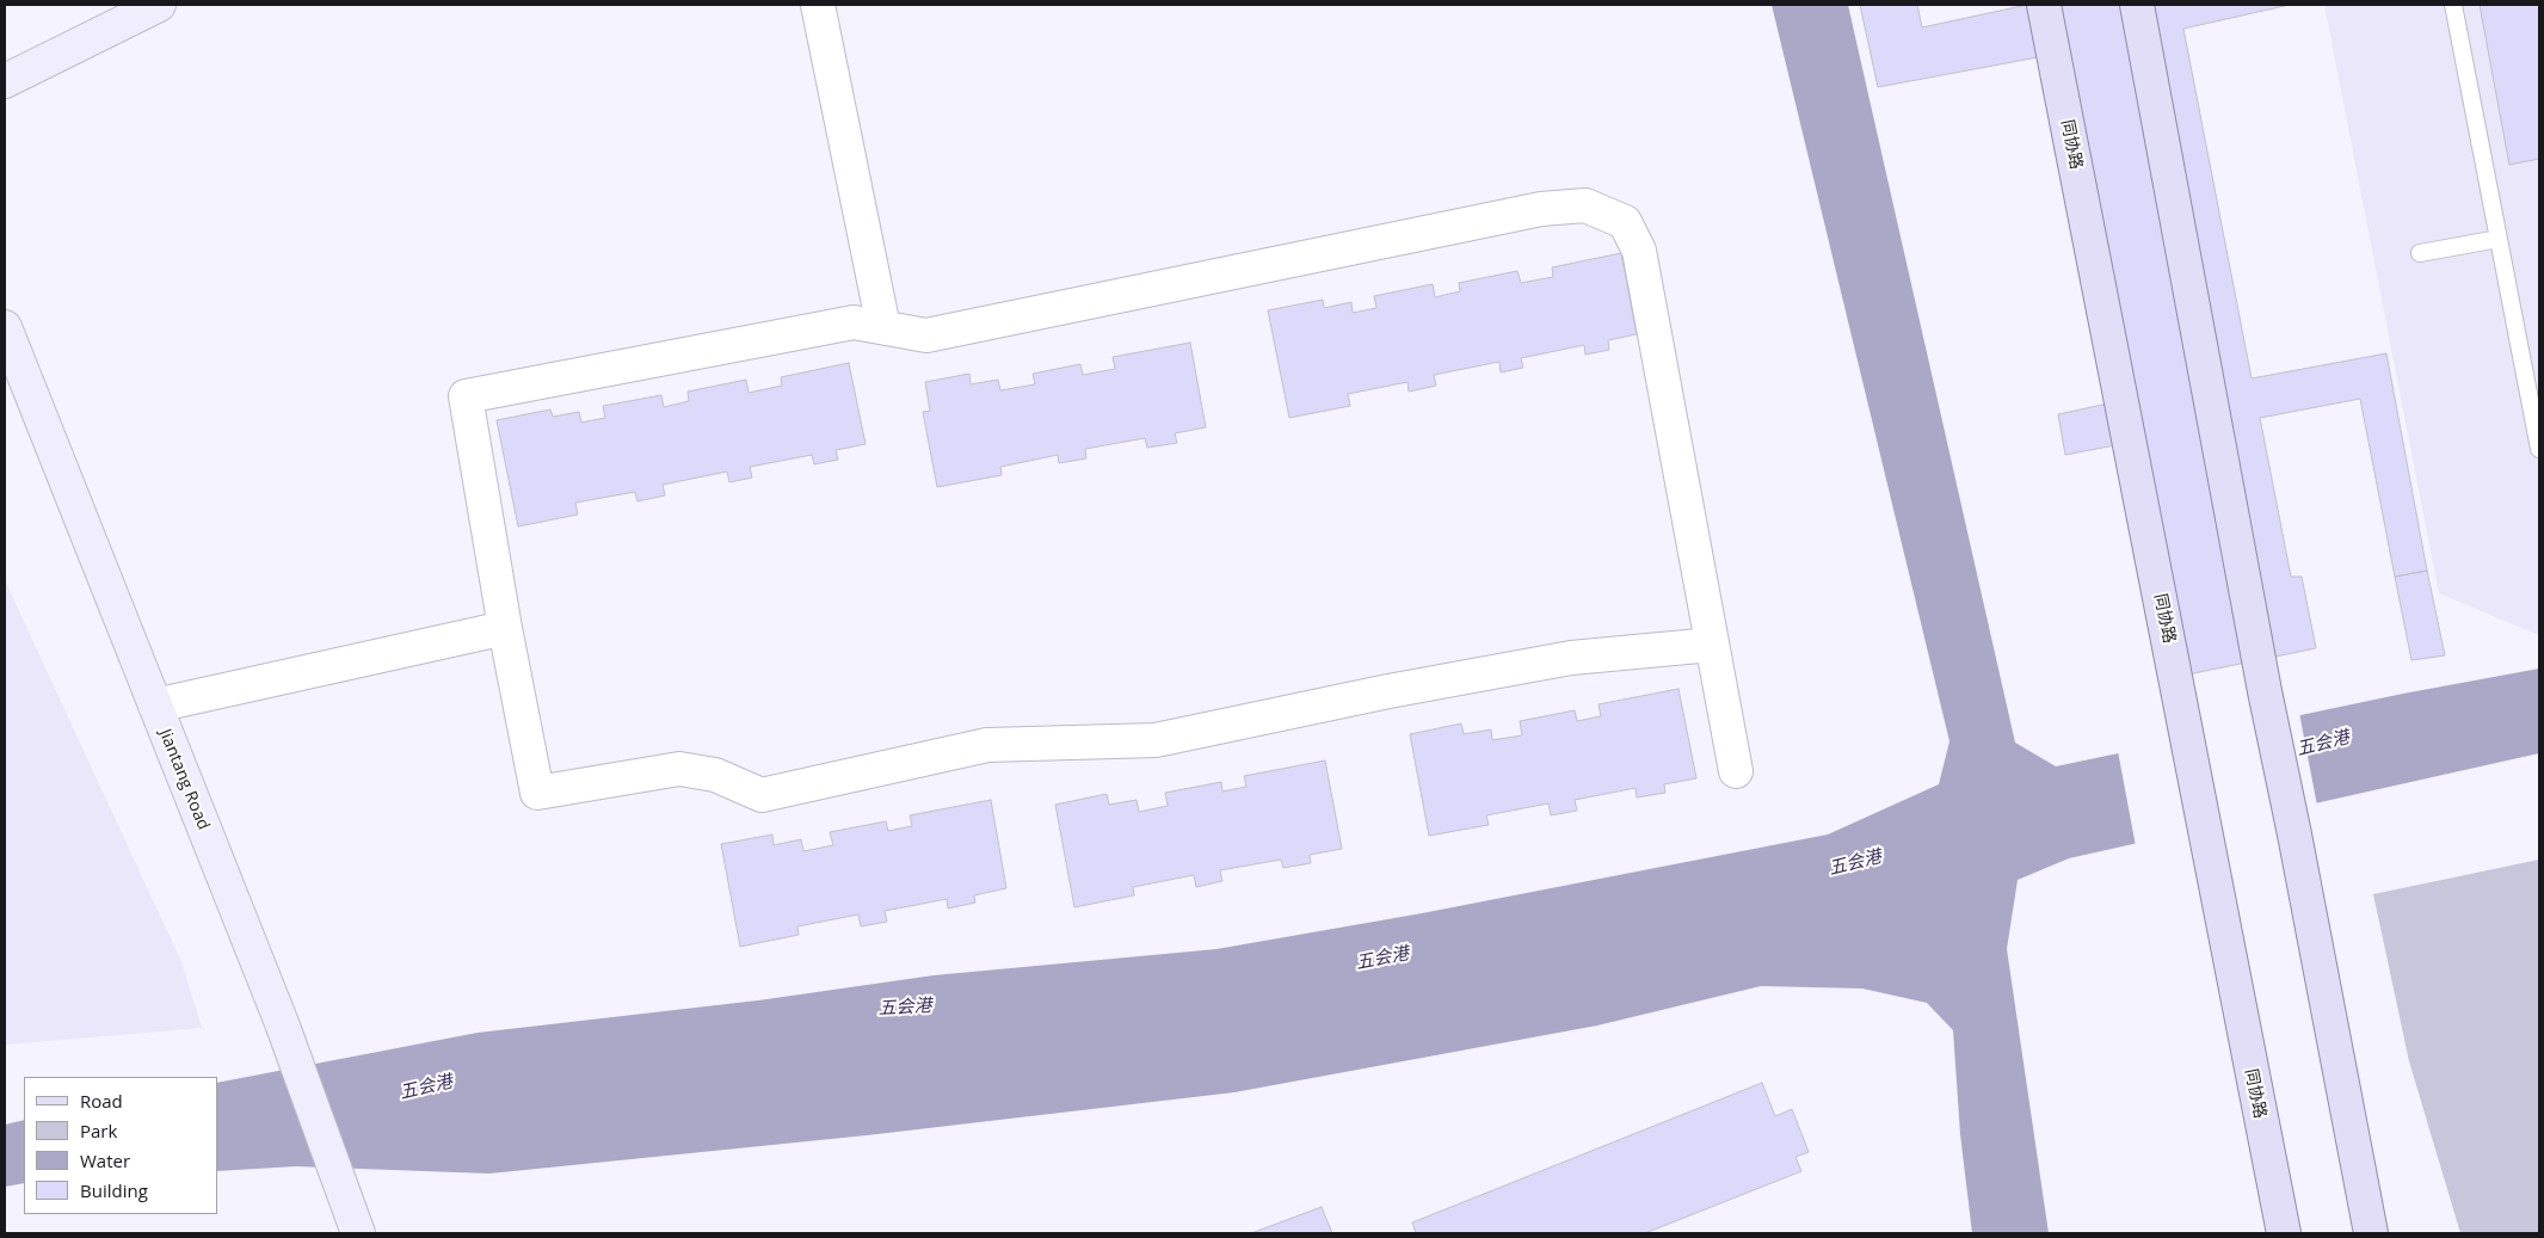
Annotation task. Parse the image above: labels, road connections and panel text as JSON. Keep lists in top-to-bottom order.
{
  "streets": {
    "main road": ["同协路"],
    "street": ["Jiantang Road"]
  },
  "water": ["五会港"],
  "legend": [
    "Road",
    "Park",
    "Water",
    "Building"
  ]
}
